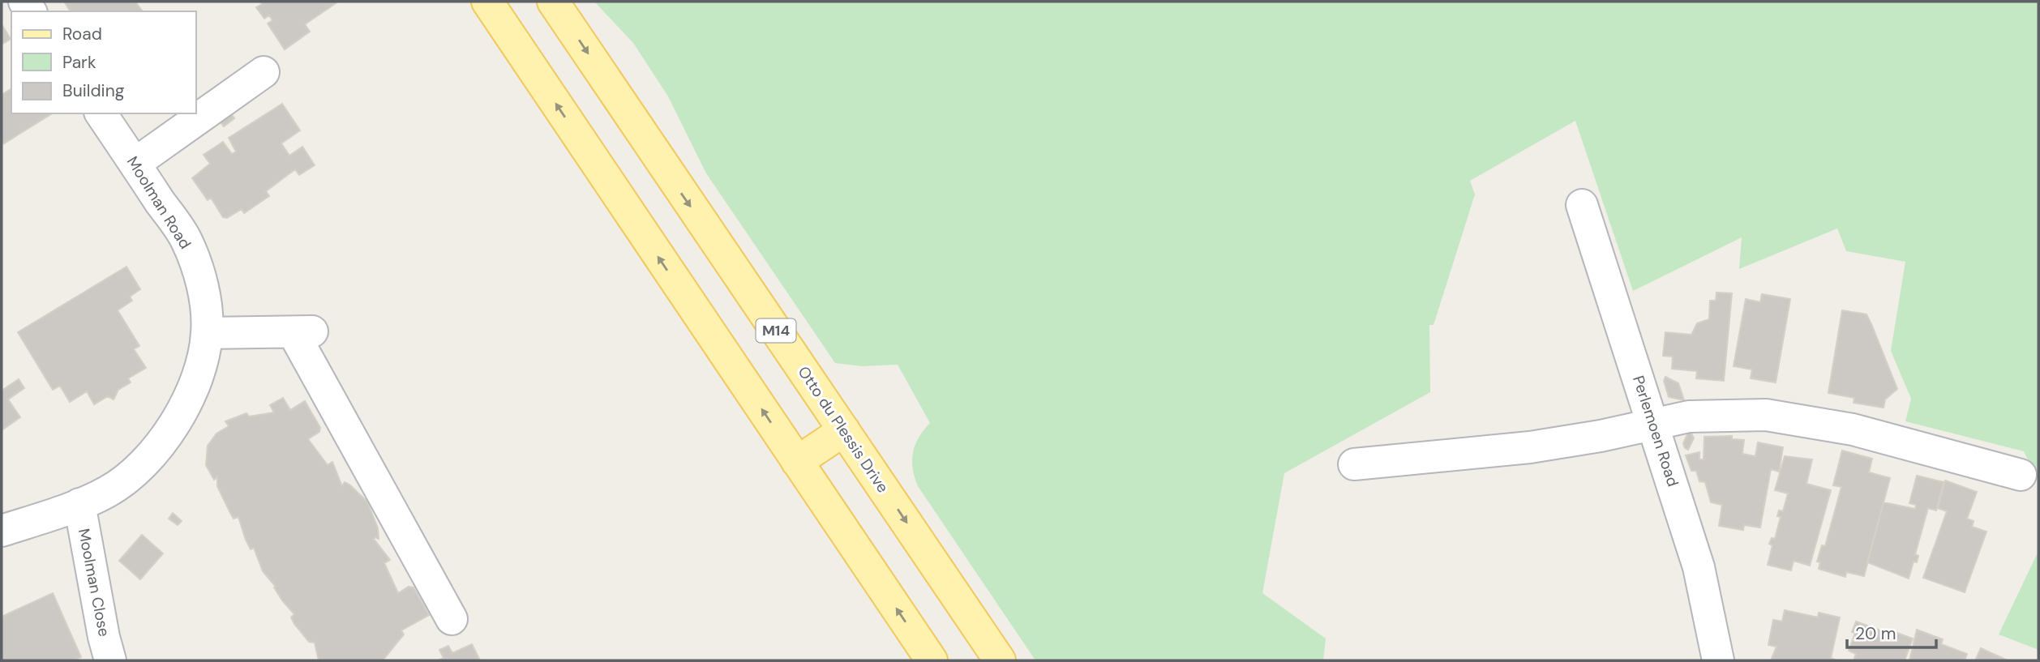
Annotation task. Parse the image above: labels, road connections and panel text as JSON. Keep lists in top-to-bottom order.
{
  "streets": {
    "main road": ["M14", "Otto du Plessis Drive"],
    "street": ["Moolman Road", "Perlemoen Road", "Moolman Close"]
  },
  "crossings": [
    ["Moolman Road", "Moolman Close"]
  ],
  "legend": ["Road", "Park", "Building"],
  "scale_bar": "20 m"
}
